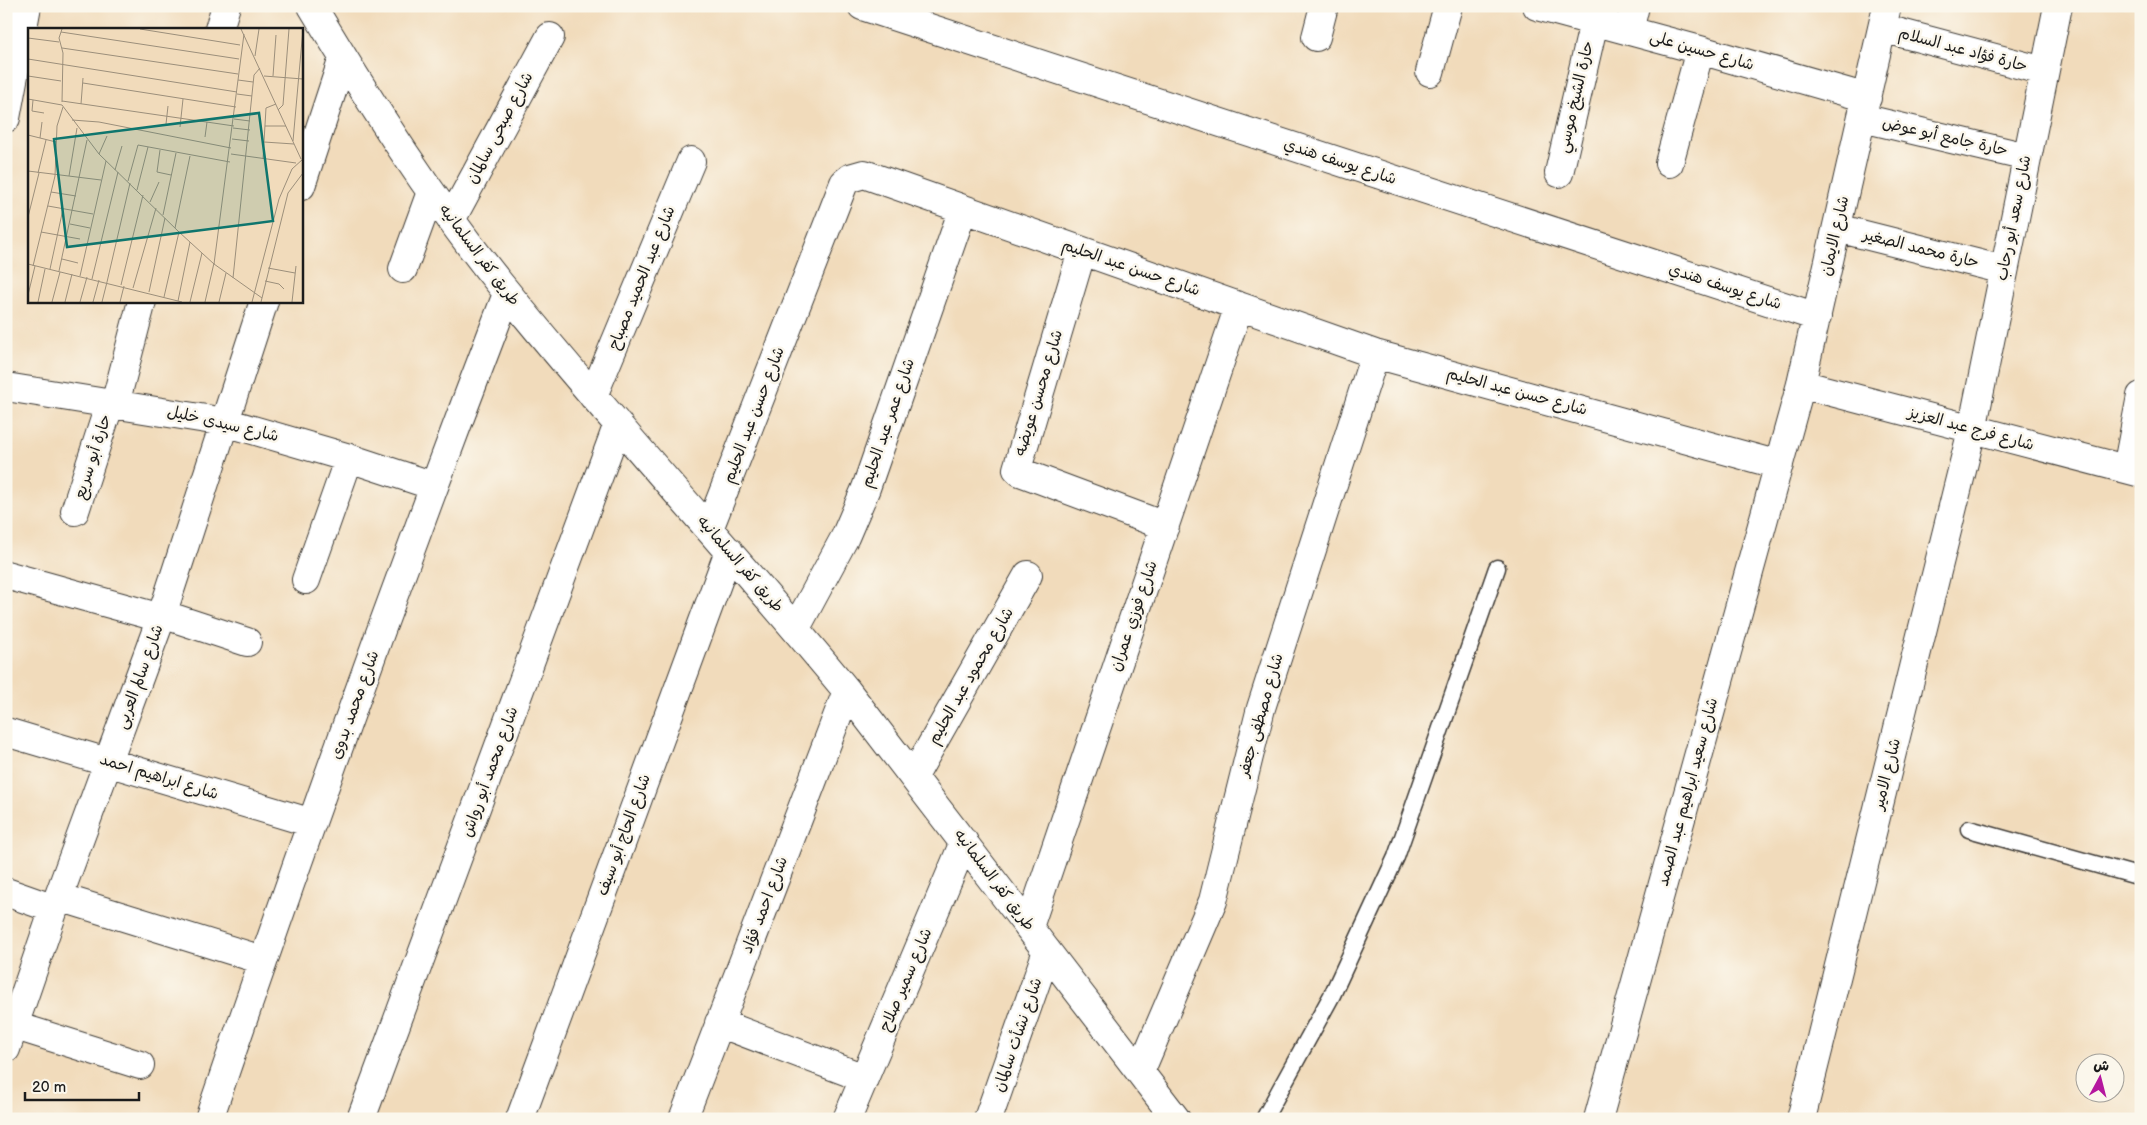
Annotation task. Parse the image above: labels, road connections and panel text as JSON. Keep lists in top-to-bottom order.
{
  "streets": {
    "street": [
      "حارة فؤاد عبد السلام",
      "شارع حسين على",
      "حارة الشيخ موسي",
      "شارع صبحى سالمان",
      "حارة جامع أبو عوض",
      "شارع يوسف هندي",
      "شارع سعد أبو رحاب",
      "شارع الايمان",
      "حارة محمد الصغير",
      "طريق كفر السلمانيه",
      "شارع حسن عبد الحليم",
      "شارع عبد الحميد مصباح",
      "شارع محسن عويضه",
      "شارع عمر عبد الحليم",
      "شارع سيدى خليل",
      "شارع فرج عبد العزيز",
      "حارة أبو سريع",
      "شارع فوزي عمران",
      "شارع محمود عبد الحليم",
      "شارع سالم العربى",
      "شارع محمد بدوى",
      "شارع مصطفى جعفر",
      "شارع محمد أبو رواش",
      "شارع الامير",
      "شارع ابراهيم احمد",
      "شارع سعيد ابراهيم عبد الصمد",
      "شارع الحاج أبو سيف",
      "شارع احمد فؤاد",
      "شارع سمير صلاح",
      "شارع نشأت سالمان"
    ]
  },
  "crossings": [
    ["حارة فؤاد عبد السلام", "شارع سعد أبو رحاب"],
    ["حارة فؤاد عبد السلام", "شارع الايمان"],
    ["شارع حسين على", "حارة الشيخ موسي"],
    ["شارع حسين على", "حارة جامع أبو عوض"],
    ["شارع حسين على", "شارع الايمان"],
    ["شارع صبحى سالمان", "طريق كفر السلمانيه"],
    ["حارة جامع أبو عوض", "شارع سعد أبو رحاب"],
    ["حارة جامع أبو عوض", "شارع الايمان"],
    ["شارع يوسف هندي", "شارع الايمان"],
    ["شارع سعد أبو رحاب", "حارة محمد الصغير"],
    ["شارع سعد أبو رحاب", "شارع فرج عبد العزيز"],
    ["شارع سعد أبو رحاب", "شارع الامير"],
    ["شارع الايمان", "حارة محمد الصغير"],
    ["شارع الايمان", "شارع حسن عبد الحليم"],
    ["شارع الايمان", "شارع فرج عبد العزيز"],
    ["شارع الايمان", "شارع سعيد ابراهيم عبد الصمد"],
    ["طريق كفر السلمانيه", "شارع حسن عبد الحليم"],
    ["طريق كفر السلمانيه", "شارع عبد الحميد مصباح"],
    ["طريق كفر السلمانيه", "شارع عمر عبد الحليم"],
    ["طريق كفر السلمانيه", "شارع فوزي عمران"],
    ["طريق كفر السلمانيه", "شارع محمود عبد الحليم"],
    ["طريق كفر السلمانيه", "شارع محمد بدوى"],
    ["طريق كفر السلمانيه", "شارع مصطفى جعفر"],
    ["طريق كفر السلمانيه", "شارع محمد أبو رواش"],
    ["طريق كفر السلمانيه", "شارع الحاج أبو سيف"],
    ["طريق كفر السلمانيه", "شارع احمد فؤاد"],
    ["طريق كفر السلمانيه", "شارع سمير صلاح"],
    ["طريق كفر السلمانيه", "شارع نشأت سالمان"],
    ["شارع حسن عبد الحليم", "شارع محسن عويضه"],
    ["شارع حسن عبد الحليم", "شارع عمر عبد الحليم"],
    ["شارع حسن عبد الحليم", "شارع فوزي عمران"],
    ["شارع حسن عبد الحليم", "شارع مصطفى جعفر"],
    ["شارع حسن عبد الحليم", "شارع سعيد ابراهيم عبد الصمد"],
    ["شارع محسن عويضه", "شارع فوزي عمران"],
    ["شارع سيدى خليل", "حارة أبو سريع"],
    ["شارع سيدى خليل", "شارع سالم العربى"],
    ["شارع سيدى خليل", "شارع محمد بدوى"],
    ["شارع فرج عبد العزيز", "شارع الامير"],
    ["شارع سالم العربى", "شارع ابراهيم احمد"],
    ["شارع محمد بدوى", "شارع ابراهيم احمد"]
  ],
  "scale_bar": "20 m",
  "north": "top"
}
